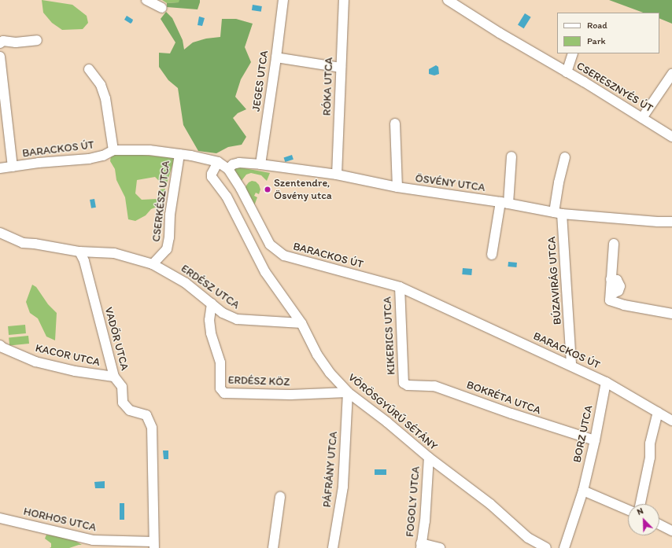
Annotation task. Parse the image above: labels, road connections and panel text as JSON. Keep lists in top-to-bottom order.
{
  "streets": {
    "street": [
      "JEGES UTCA",
      "RÓKA UTCA",
      "CSERESZNYÉS ÚT",
      "BARACKOS ÚT",
      "ÖSVÉNY UTCA",
      "CSERKÉSZ UTCA",
      "BÚZAVIRÁG UTCA",
      "ERDÉSZ UTCA",
      "KIKERICS UTCA",
      "VADŐR UTCA",
      "KACOR UTCA",
      "ERDÉSZ KÖZ",
      "BOKRÉTA UTCA",
      "VÖRÖSGYŰRŰ SÉTÁNY",
      "BORZ UTCA",
      "PÁFRÁNY UTCA",
      "FOGOLY UTCA",
      "HORHOS UTCA"
    ]
  },
  "crossings": [
    ["JEGES UTCA", "ÖSVÉNY UTCA"],
    ["RÓKA UTCA", "ÖSVÉNY UTCA"],
    ["BARACKOS ÚT", "ÖSVÉNY UTCA"],
    ["BARACKOS ÚT", "CSERKÉSZ UTCA"],
    ["BARACKOS ÚT", "BÚZAVIRÁG UTCA"],
    ["BARACKOS ÚT", "KIKERICS UTCA"],
    ["BARACKOS ÚT", "VÖRÖSGYŰRŰ SÉTÁNY"],
    ["BARACKOS ÚT", "BORZ UTCA"],
    ["ÖSVÉNY UTCA", "BÚZAVIRÁG UTCA"],
    ["CSERKÉSZ UTCA", "ERDÉSZ UTCA"],
    ["ERDÉSZ UTCA", "VADŐR UTCA"],
    ["ERDÉSZ UTCA", "ERDÉSZ KÖZ"],
    ["ERDÉSZ UTCA", "VÖRÖSGYŰRŰ SÉTÁNY"],
    ["KIKERICS UTCA", "BOKRÉTA UTCA"],
    ["VADŐR UTCA", "KACOR UTCA"],
    ["VADŐR UTCA", "HORHOS UTCA"],
    ["ERDÉSZ KÖZ", "VÖRÖSGYŰRŰ SÉTÁNY"],
    ["ERDÉSZ KÖZ", "PÁFRÁNY UTCA"],
    ["BOKRÉTA UTCA", "BORZ UTCA"],
    ["VÖRÖSGYŰRŰ SÉTÁNY", "PÁFRÁNY UTCA"],
    ["VÖRÖSGYŰRŰ SÉTÁNY", "FOGOLY UTCA"]
  ],
  "places": ["Szentendre, Ösvény utca"],
  "legend": ["Road", "Park"],
  "north": "top left"
}
